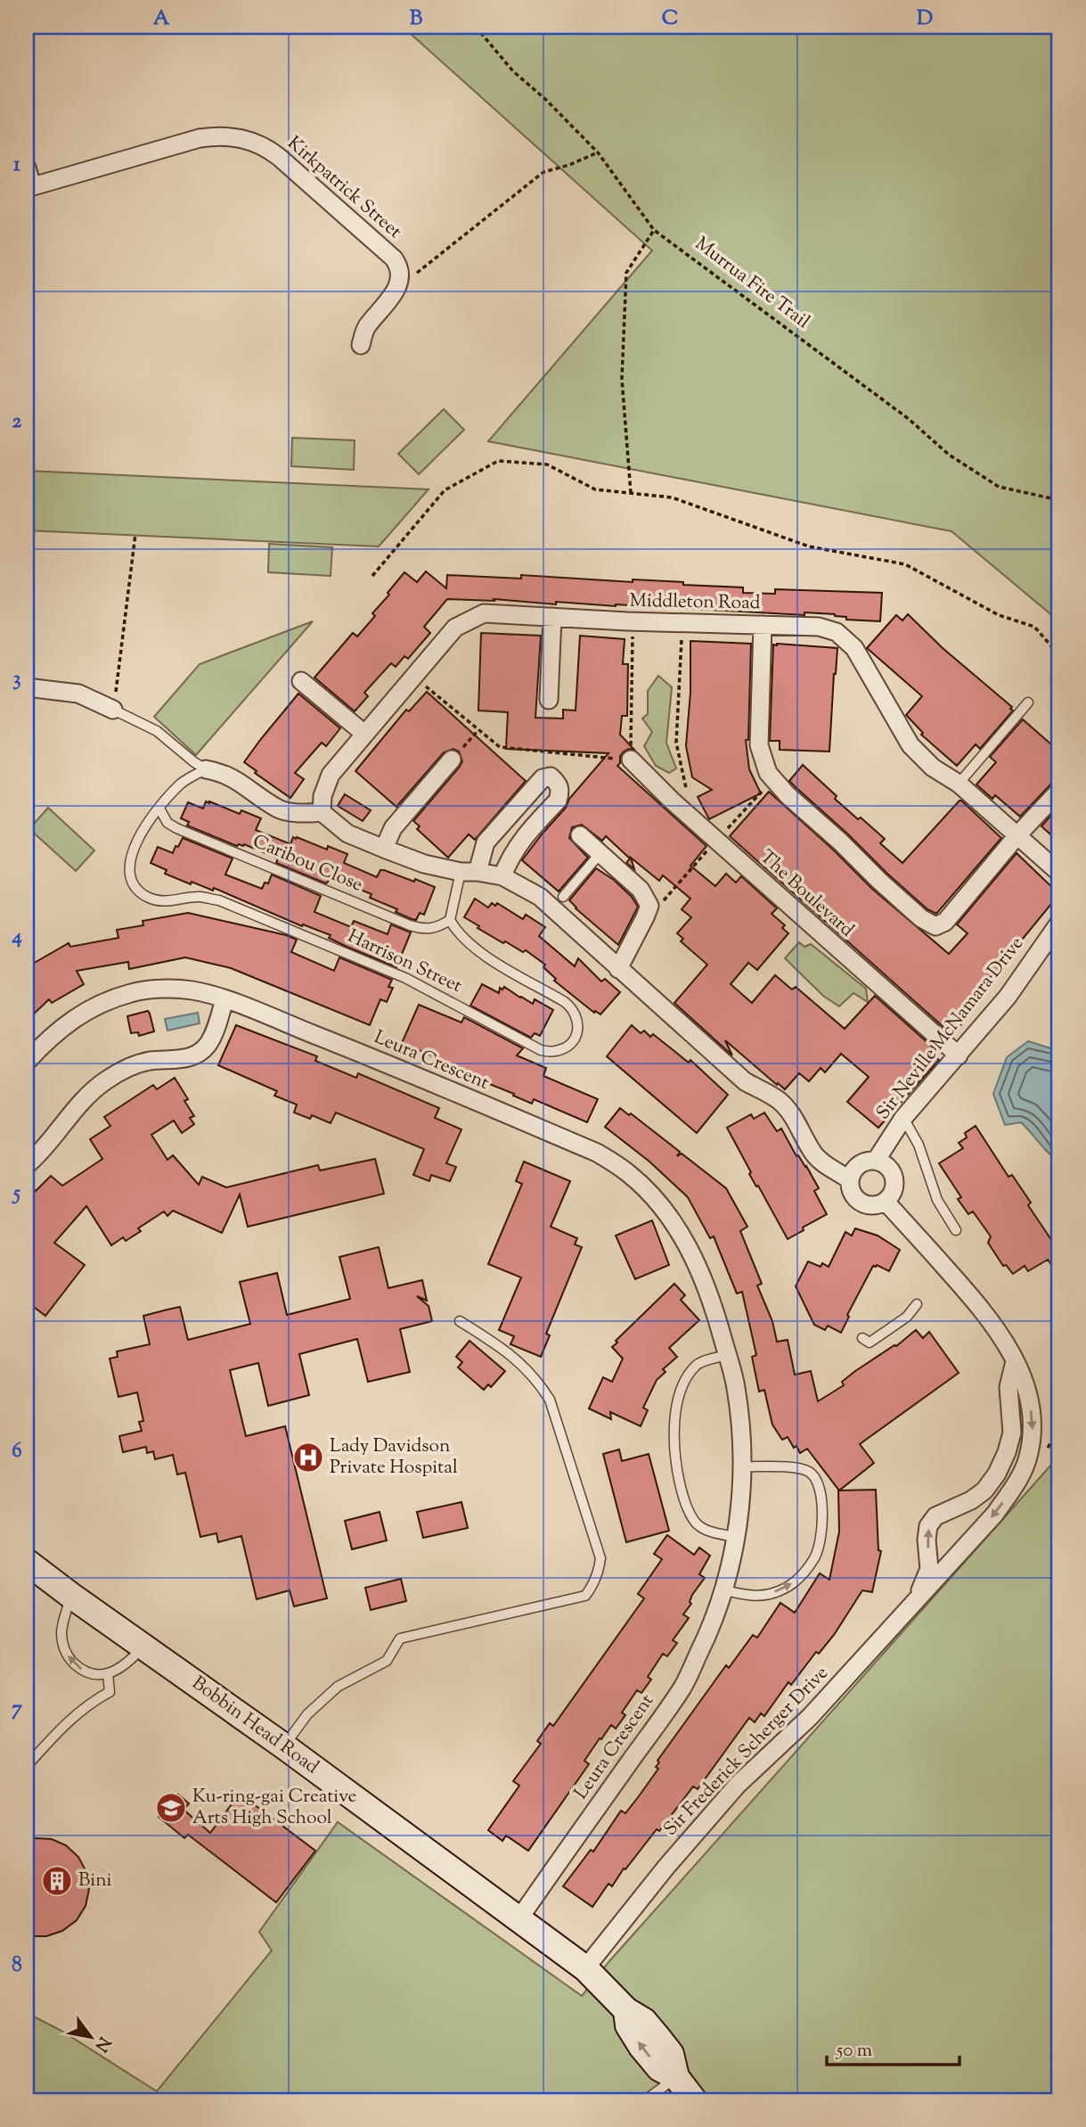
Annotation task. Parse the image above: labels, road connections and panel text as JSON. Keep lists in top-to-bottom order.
{
  "streets": {
    "main road": ["Bobbin Head Road"],
    "street": [
      "Kirkpatrick Street",
      "Middleton Road",
      "The Boulevard",
      "Sir Neville McNamara Drive",
      "Leura Crescent",
      "Sir Frederick Scherger Drive"
    ],
    "lane": ["Caribou Close", "Harrison Street"],
    "path": ["Murrua Fire Trail"]
  },
  "crossings": [
    ["Caribou Close", "Harrison Street"],
    ["The Boulevard", "Sir Neville McNamara Drive"],
    ["Sir Neville McNamara Drive", "Sir Frederick Scherger Drive"],
    ["Leura Crescent", "Bobbin Head Road"],
    ["Bobbin Head Road", "Sir Frederick Scherger Drive"]
  ],
  "places": {
    "hospital": ["Lady Davidson Private Hospital"],
    "school or university": ["Ku-ring-gai Creative Arts High School"],
    "building": ["Bini"]
  },
  "scale_bar": "50 m",
  "north": "bottom right",
  "grid": {
    "columns": [
      "A",
      "B",
      "C",
      "D"
    ],
    "rows": [
      "1",
      "2",
      "3",
      "4",
      "5",
      "6",
      "7",
      "8"
    ]
  }
}
